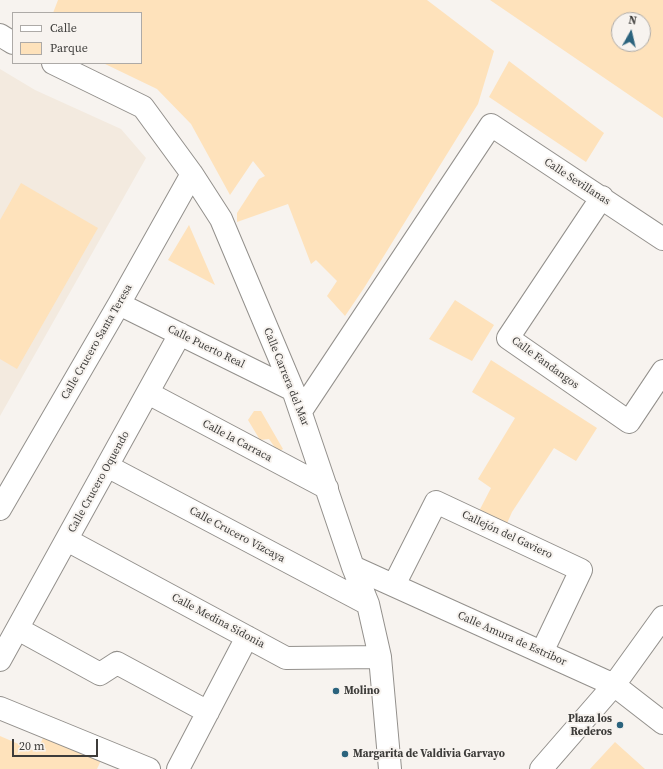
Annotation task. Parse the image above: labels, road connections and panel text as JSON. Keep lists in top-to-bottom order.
{
  "streets": {
    "street": [
      "Calle Sevillanas",
      "Calle Crucero Santa Teresa",
      "Calle Puerto Real",
      "Calle Fandangos",
      "Calle Carrera del Mar",
      "Calle la Carraca",
      "Calle Crucero Oquendo",
      "Calle Crucero Vizcaya",
      "Callejón del Gaviero",
      "Calle Medina Sidonia",
      "Calle Amura de Estribor"
    ]
  },
  "crossings": [
    ["Calle Sevillanas", "Calle Fandangos"],
    ["Calle Sevillanas", "Calle Carrera del Mar"],
    ["Calle Crucero Santa Teresa", "Calle Puerto Real"],
    ["Calle Crucero Santa Teresa", "Calle Carrera del Mar"],
    ["Calle Puerto Real", "Calle Carrera del Mar"],
    ["Calle Puerto Real", "Calle Crucero Oquendo"],
    ["Calle Carrera del Mar", "Calle la Carraca"],
    ["Calle Carrera del Mar", "Calle Crucero Vizcaya"],
    ["Calle Carrera del Mar", "Calle Medina Sidonia"],
    ["Calle Carrera del Mar", "Calle Amura de Estribor"],
    ["Calle la Carraca", "Calle Crucero Oquendo"],
    ["Calle Crucero Oquendo", "Calle Crucero Vizcaya"],
    ["Calle Crucero Oquendo", "Calle Medina Sidonia"],
    ["Callejón del Gaviero", "Calle Amura de Estribor"]
  ],
  "places": ["Molino", "Plaza los Rederos", "Margarita de Valdivia Garvayo"],
  "legend": ["Calle", "Parque"],
  "scale_bar": "20 m",
  "north": "top"
}
